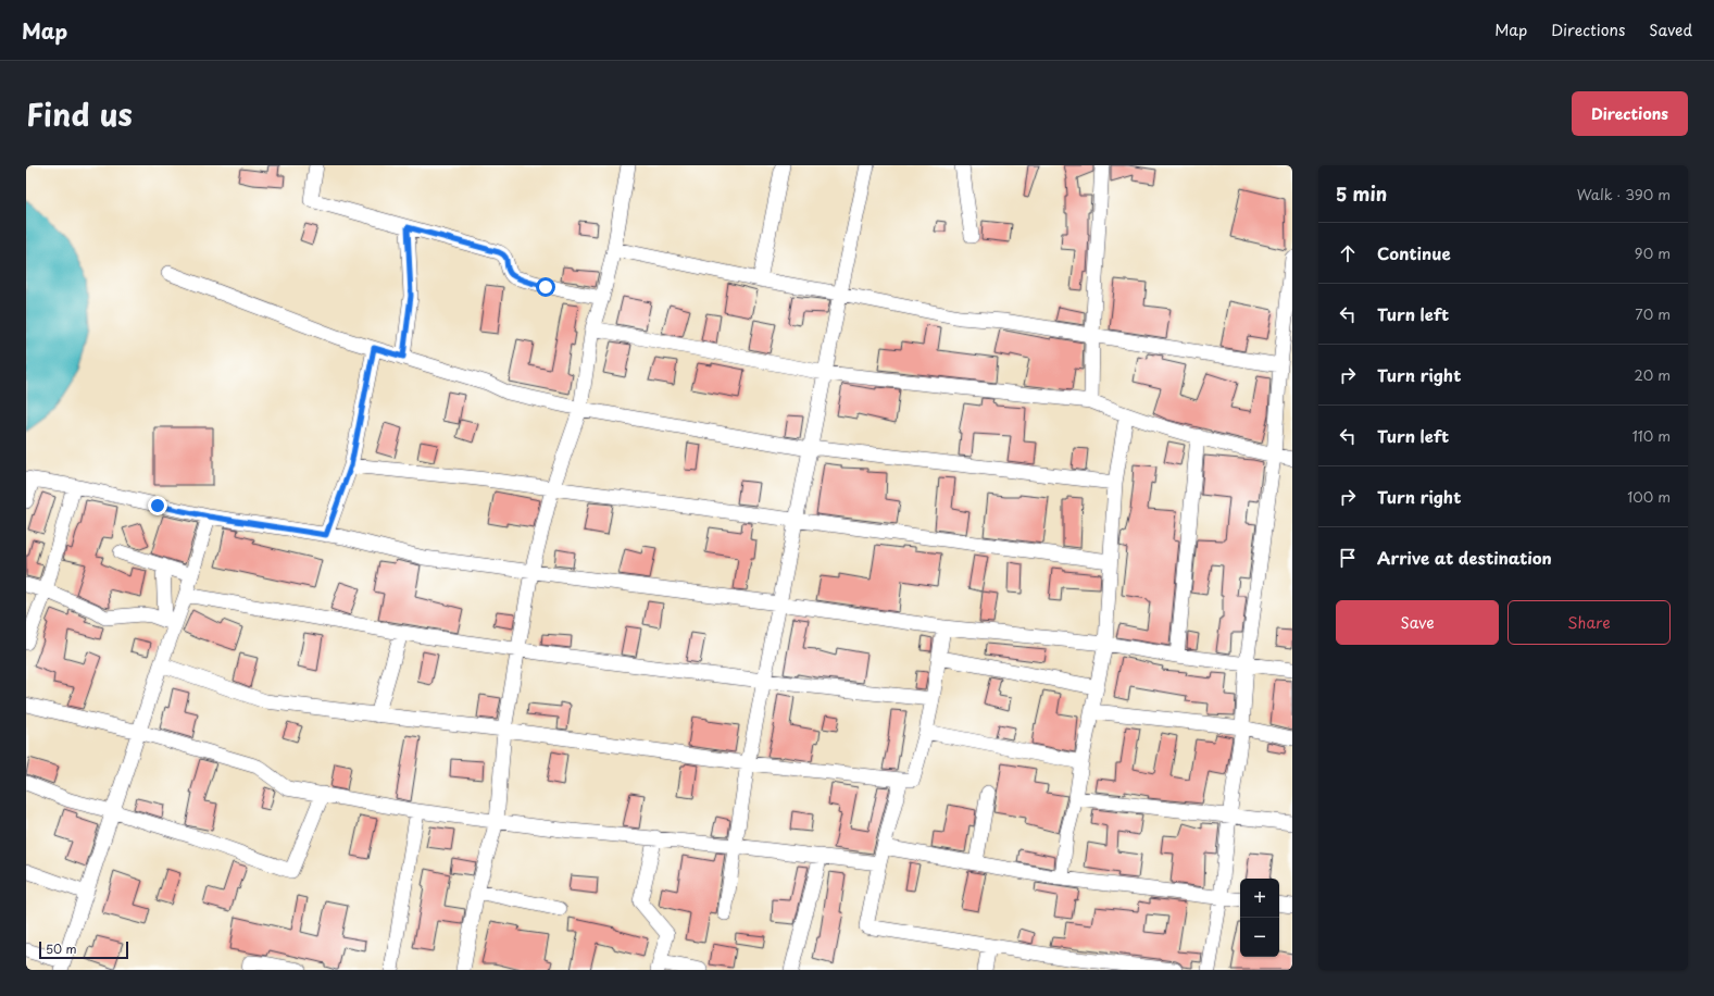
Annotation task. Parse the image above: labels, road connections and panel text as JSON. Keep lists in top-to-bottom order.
{
  "scale_bar": "50 m",
  "page": {
    "header": "Map",
    "nav": ["Map", "Directions", "Saved"],
    "title": "Find us",
    "buttons": [
      "Directions",
      ["Save", "Share"]
    ],
    "heading": ["5 min", "Walk · 390 m"],
    "list": [
      ["Continue", "90 m"],
      ["Turn left", "70 m"],
      ["Turn right", "20 m"],
      ["Turn left", "110 m"],
      ["Turn right", "100 m"],
      "Arrive at destination"
    ],
    "map_buttons": ["+", "−"],
    "scale": "50 m"
  }
}
